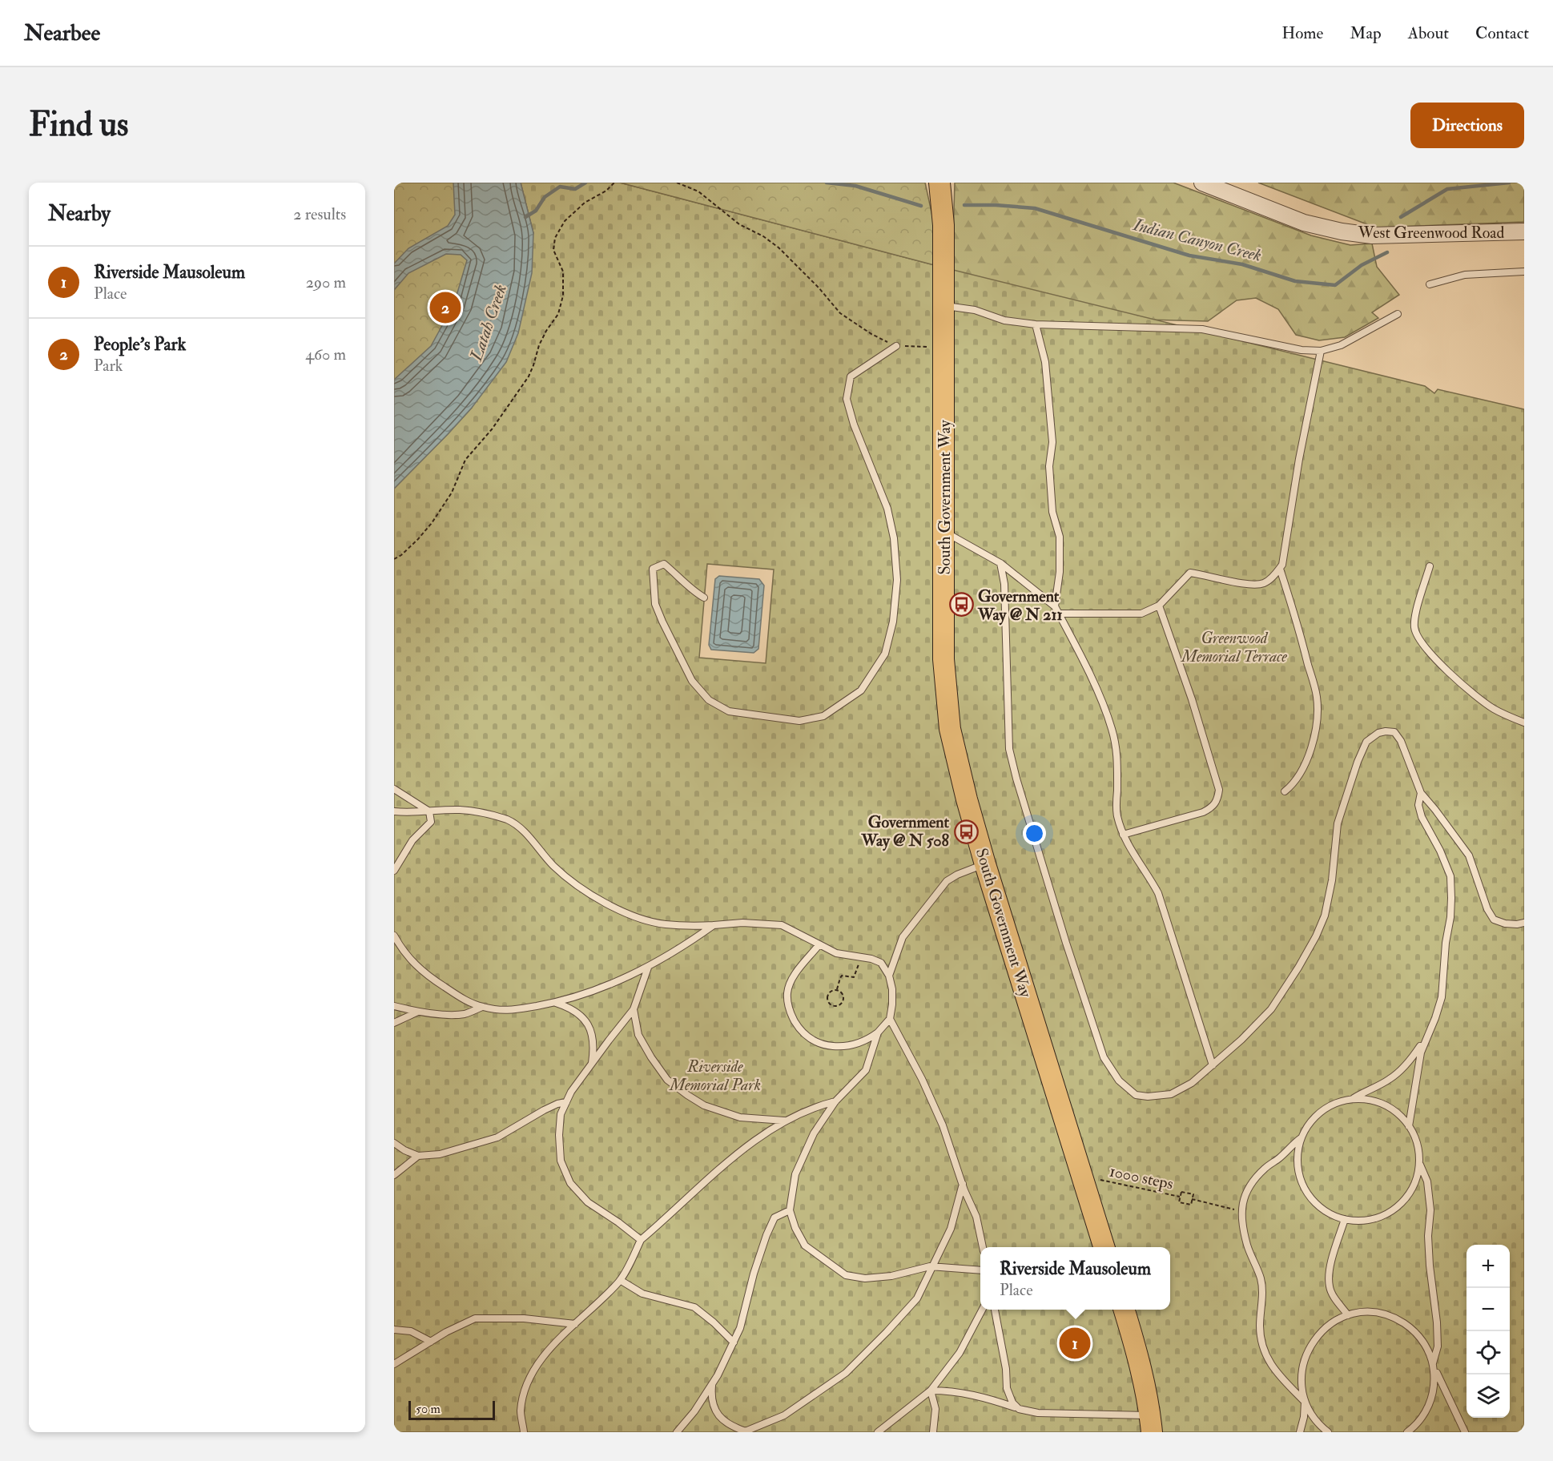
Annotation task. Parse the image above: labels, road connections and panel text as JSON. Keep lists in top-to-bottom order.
{
  "streets": {
    "main road": ["South Government Way"],
    "street": ["West Greenwood Road"],
    "path": ["1000 steps"]
  },
  "water": ["Indian Canyon Creek", "Latah Creek"],
  "parks": ["Greenwood Memorial Terrace", "Riverside Memorial Park"],
  "places": {
    "bus stop": ["Government Way @ N 211", "Government Way @ N 508"]
  },
  "scale_bar": "50 m",
  "page": {
    "header": "Nearbee",
    "nav": [
      "Home",
      "Map",
      "About",
      "Contact"
    ],
    "buttons": "Directions",
    "title": "Find us",
    "heading": ["Nearby", "2 results"],
    "list": [
      {
        "mark": "1",
        "name": "Riverside Mausoleum",
        "note": "Place",
        "value": "290 m"
      },
      {
        "mark": "2",
        "name": "People's Park",
        "note": "Park",
        "value": "460 m"
      }
    ],
    "pins": ["2", "1"],
    "map_buttons": ["+", "−"],
    "popup": ["Riverside Mausoleum", "Place"],
    "scale": "50 m"
  }
}
